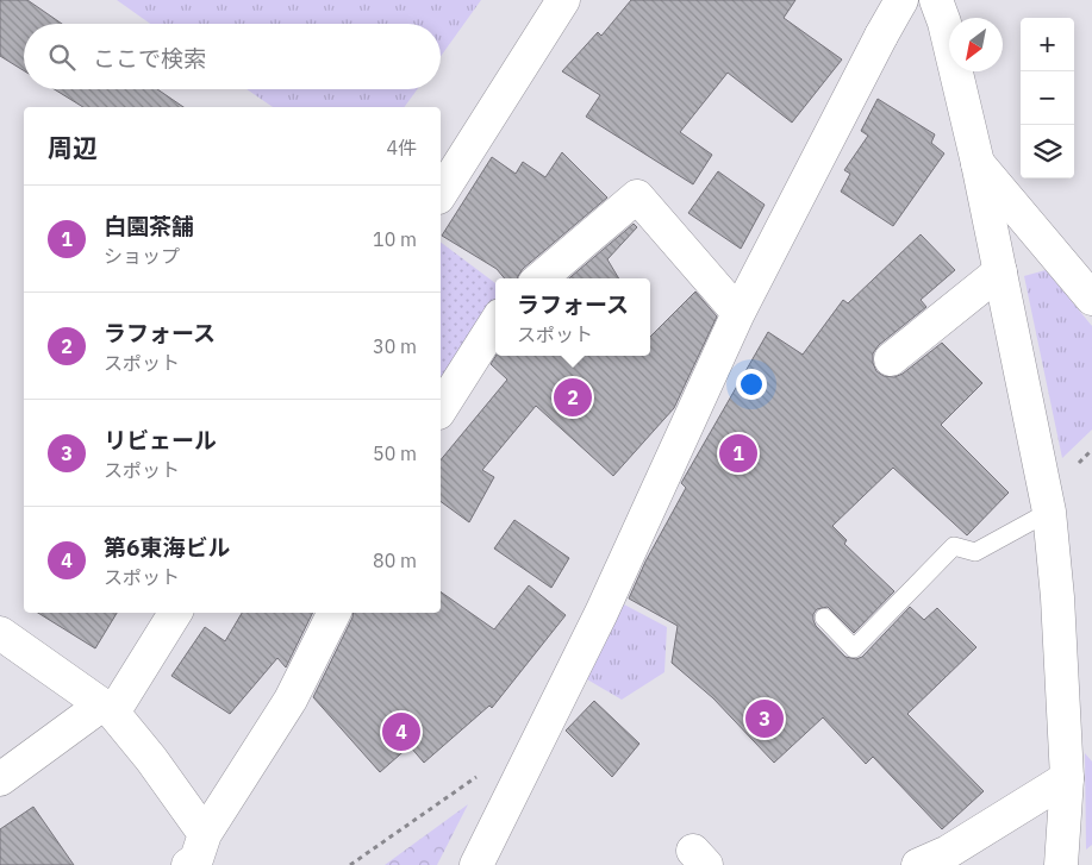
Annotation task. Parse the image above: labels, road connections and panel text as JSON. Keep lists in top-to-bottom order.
{
  "north": "bottom left",
  "page": {
    "map_buttons": ["+", "−"],
    "search": "ここで検索",
    "heading": ["周辺", "4件"],
    "list": [
      {
        "mark": "1",
        "name": "白園茶舗",
        "note": "ショップ",
        "value": "10 m"
      },
      {
        "mark": "2",
        "name": "ラフォース",
        "note": "スポット",
        "value": "30 m"
      },
      {
        "mark": "3",
        "name": "リビェール",
        "note": "スポット",
        "value": "50 m"
      },
      {
        "mark": "4",
        "name": "第6東海ビル",
        "note": "スポット",
        "value": "80 m"
      }
    ],
    "popup": ["ラフォース", "スポット"],
    "pins": [
      "2",
      "1",
      "3",
      "4"
    ]
  }
}
